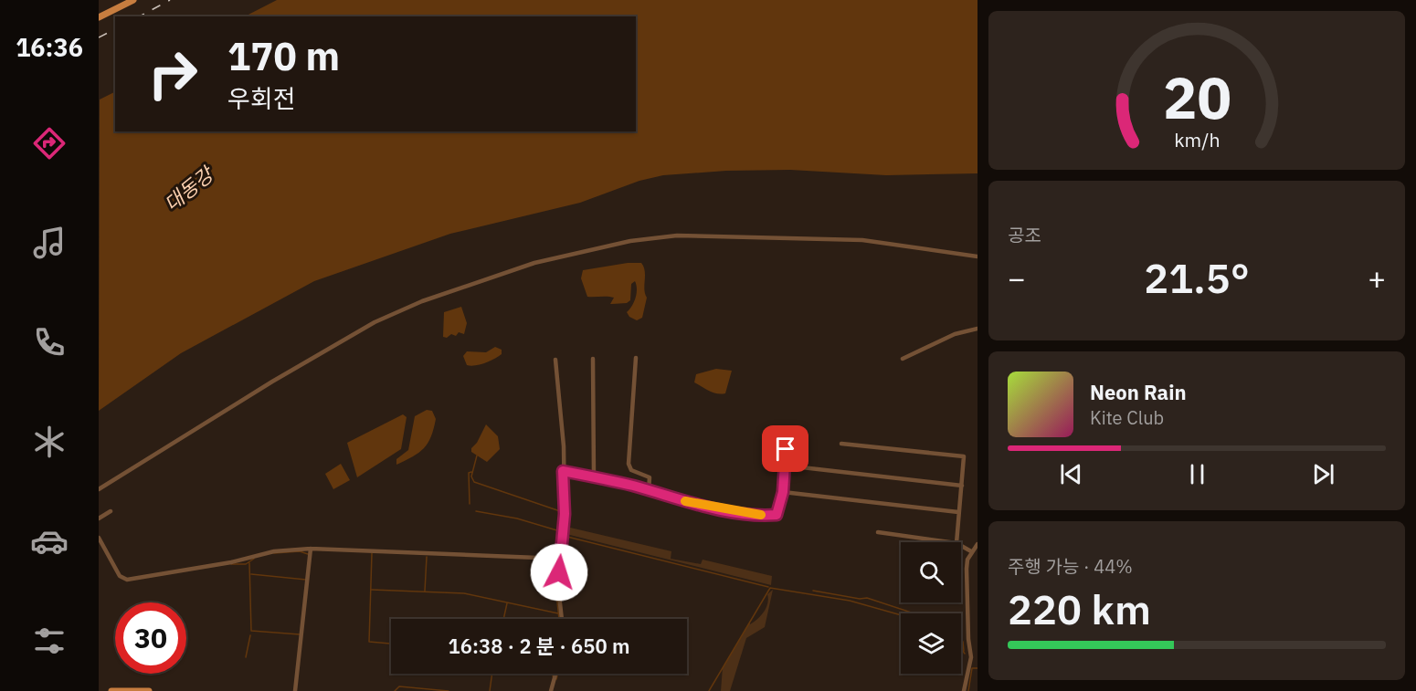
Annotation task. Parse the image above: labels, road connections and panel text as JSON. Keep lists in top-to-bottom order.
{
  "water": ["대동강"],
  "page": {
    "tabs": "16:36",
    "turn": ["170 m", "우회전"],
    "tile": [
      "공조",
      ["주행 가능 · 44%", "220 km"]
    ],
    "heat": ["−", "21.5°", "+"],
    "song": ["Neon Rain", "Kite Club"],
    "limit": "30",
    "trip": "16:38 · 2 분 · 650 m",
    "gauge": ["20", "km/h"]
  }
}
